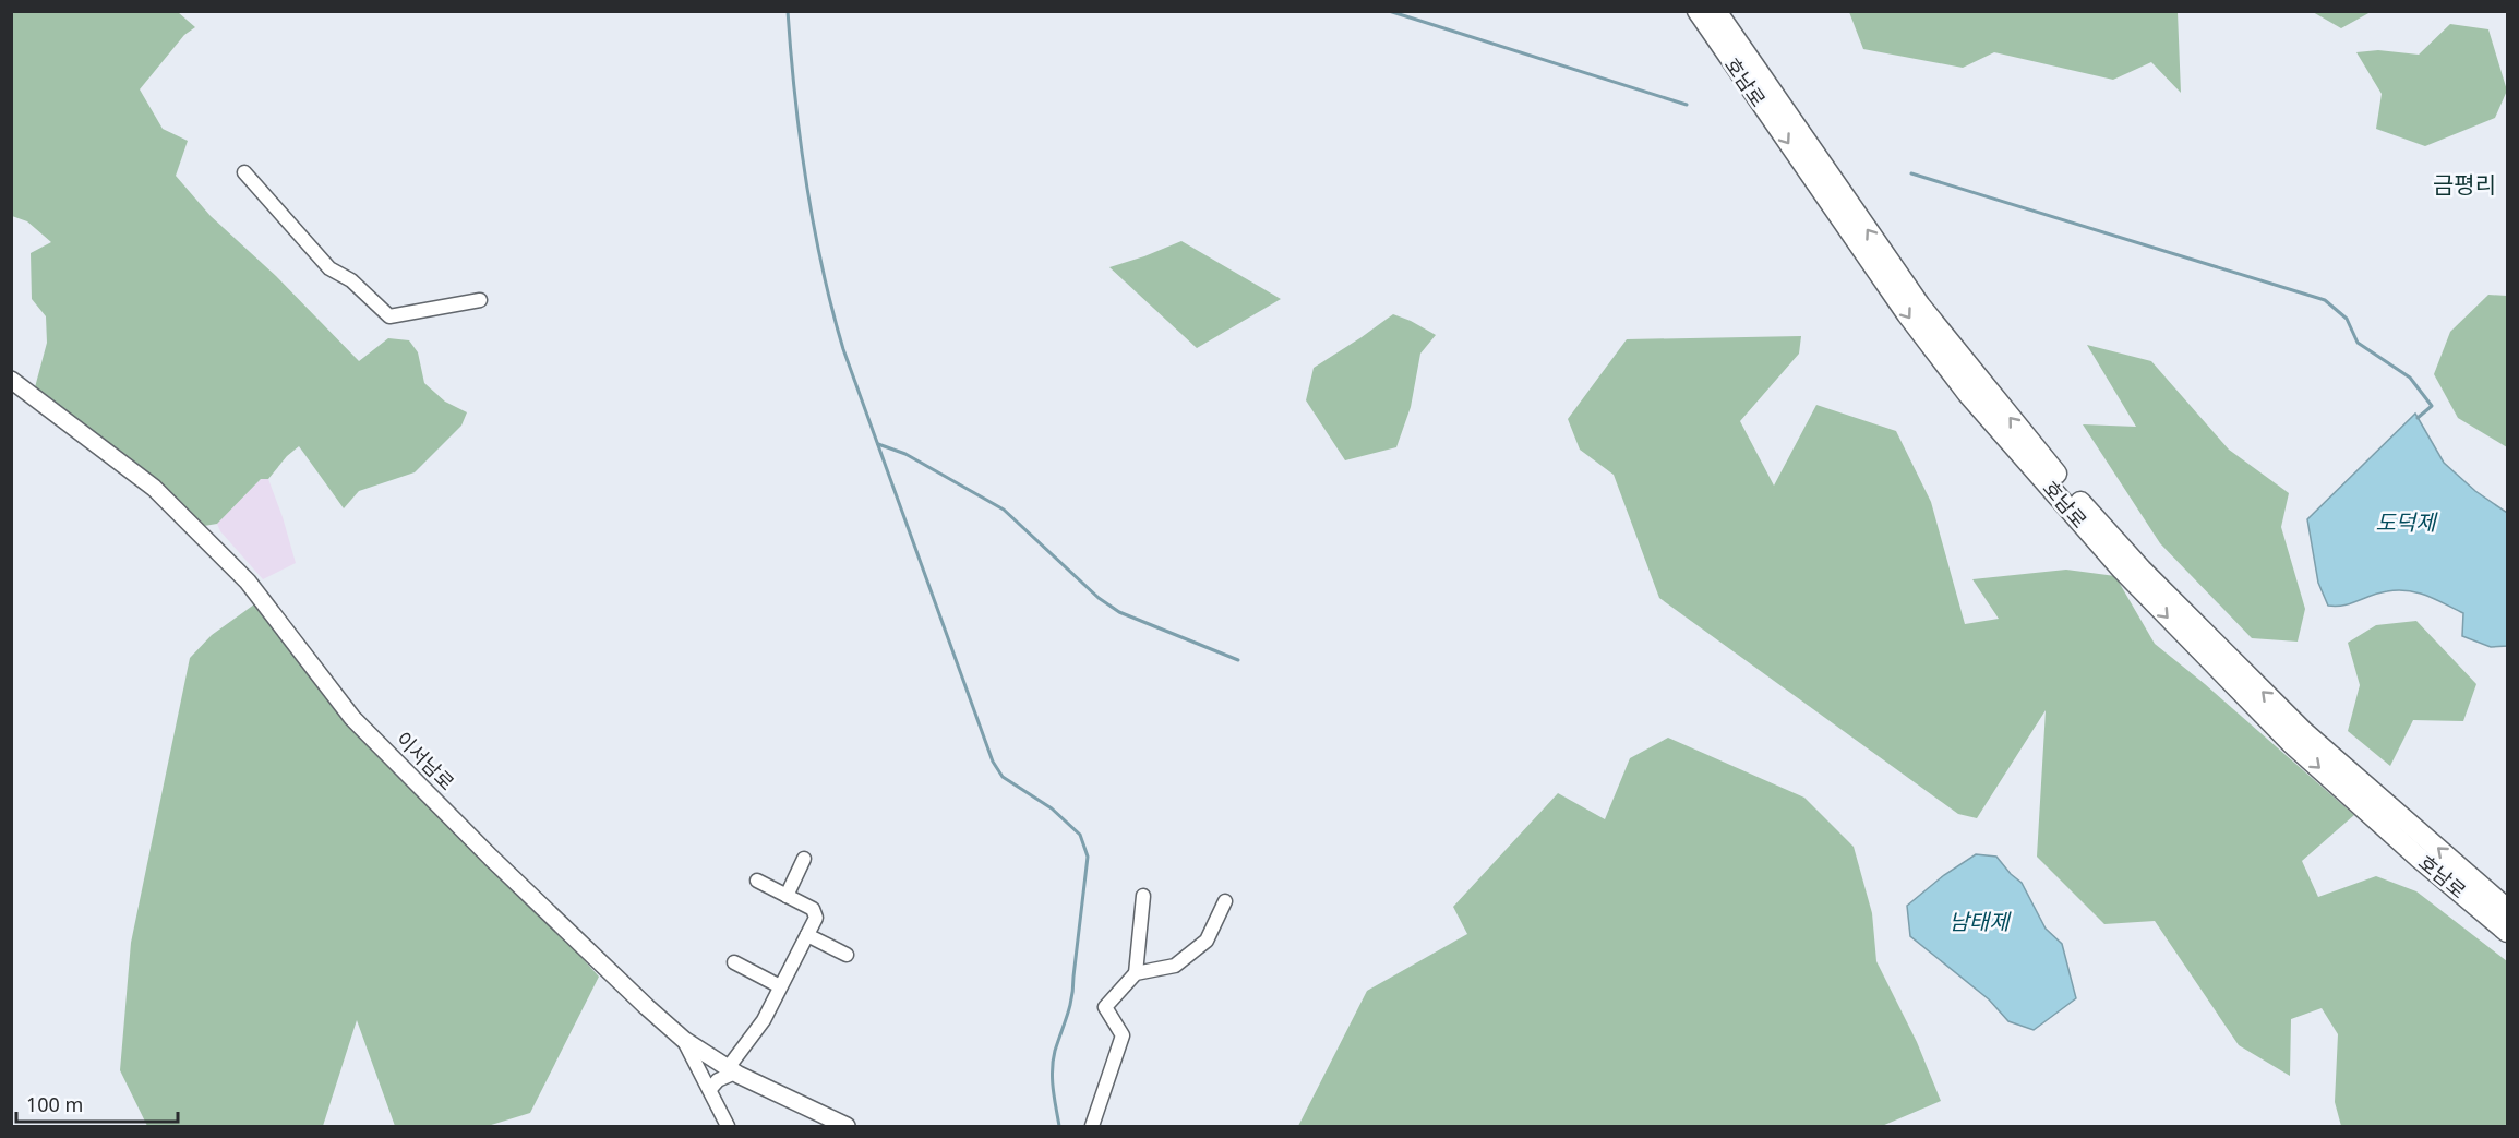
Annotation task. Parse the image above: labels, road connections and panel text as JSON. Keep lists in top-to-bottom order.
{
  "streets": {
    "highway": ["호남로"],
    "main road": ["이서남로"]
  },
  "districts": ["금평리"],
  "water": ["도덕제", "남태제"],
  "scale_bar": "100 m"
}
